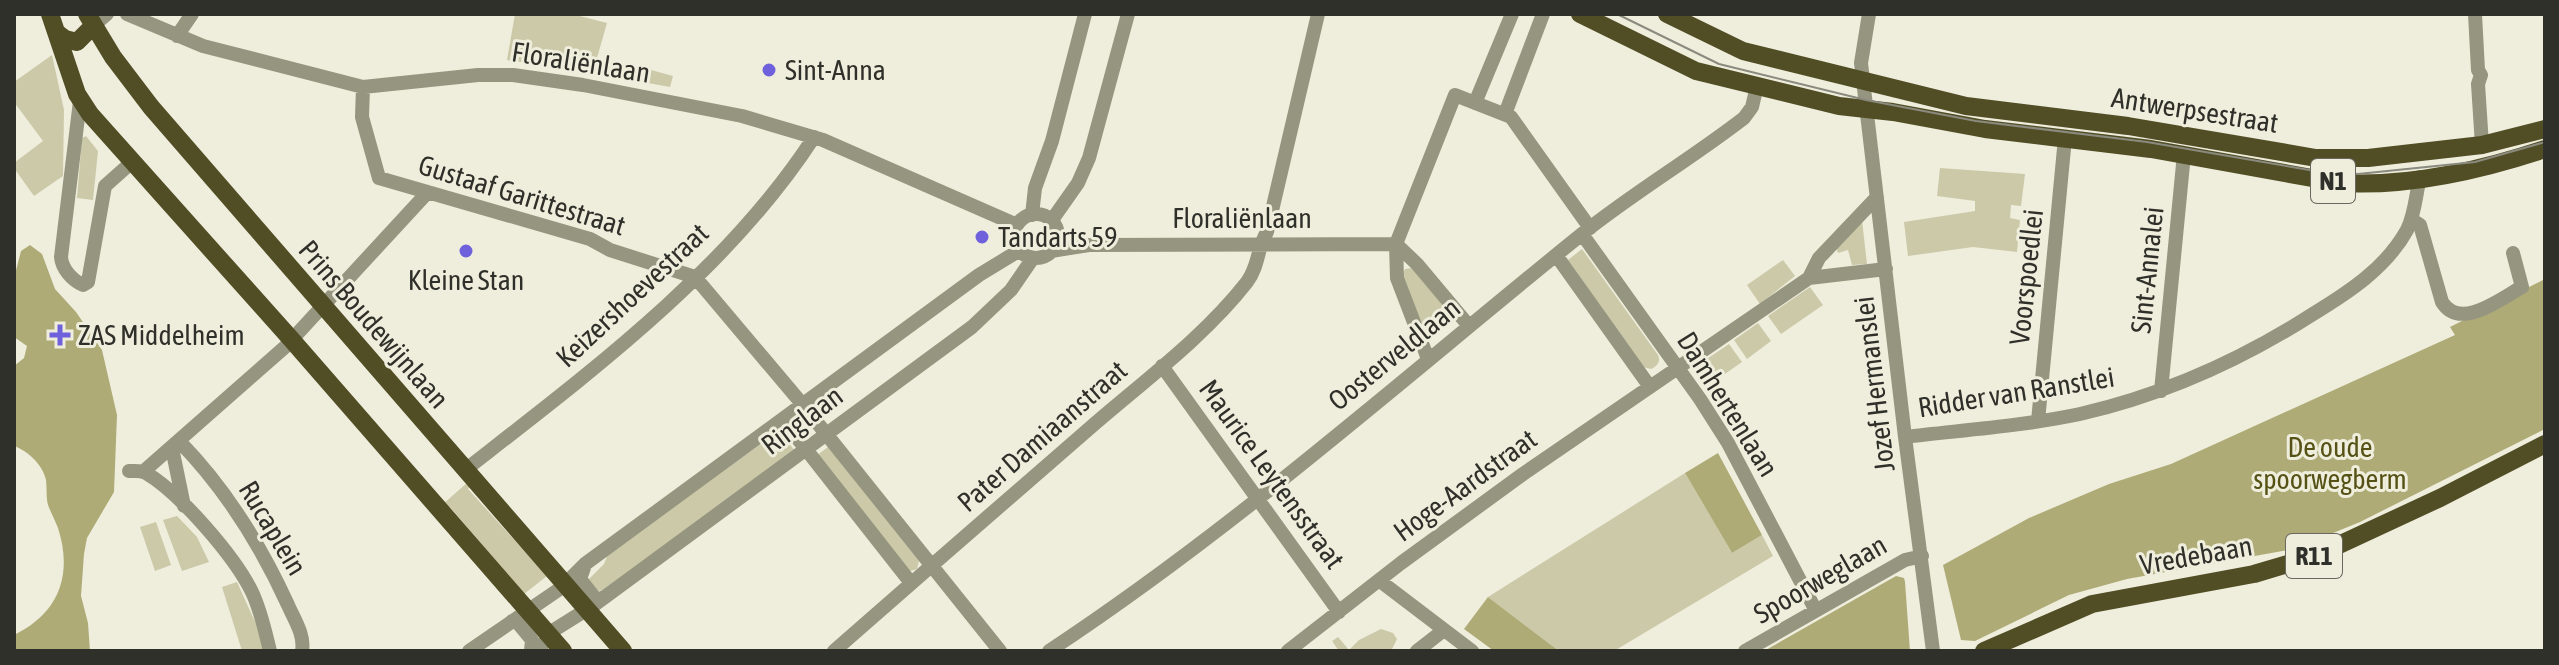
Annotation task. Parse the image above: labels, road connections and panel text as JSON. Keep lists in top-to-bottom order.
{
  "streets": {
    "main road": [
      "Antwerpsestraat",
      "N1",
      "Prins Boudewijnlaan",
      "Vredebaan",
      "R11"
    ],
    "street": [
      "Floraliënlaan",
      "Gustaaf Garittestraat",
      "Sint-Annalei",
      "Voorspoedlei",
      "Keizershoevestraat",
      "Oosterveldlaan",
      "Jozef Hermanslei",
      "Ridder van Ranstlei",
      "Damhertenlaan",
      "Ringlaan",
      "Pater Damiaanstraat",
      "Maurice Leytensstraat",
      "Hoge-Aardstraat",
      "Rucaplein",
      "Spoorweglaan"
    ]
  },
  "crossings": [
    ["Floraliënlaan", "Gustaaf Garittestraat"],
    ["Floraliënlaan", "Keizershoevestraat"],
    ["Floraliënlaan", "Ringlaan"],
    ["Floraliënlaan", "Pater Damiaanstraat"],
    ["Antwerpsestraat", "N1"],
    ["Antwerpsestraat", "Sint-Annalei"],
    ["Antwerpsestraat", "Voorspoedlei"],
    ["Antwerpsestraat", "Oosterveldlaan"],
    ["Antwerpsestraat", "Jozef Hermanslei"],
    ["Antwerpsestraat", "Ridder van Ranstlei"],
    ["Gustaaf Garittestraat", "Keizershoevestraat"],
    ["Sint-Annalei", "Ridder van Ranstlei"],
    ["Voorspoedlei", "Ridder van Ranstlei"],
    ["Keizershoevestraat", "Prins Boudewijnlaan"],
    ["Prins Boudewijnlaan", "Ringlaan"],
    ["Oosterveldlaan", "Damhertenlaan"],
    ["Oosterveldlaan", "Maurice Leytensstraat"],
    ["Jozef Hermanslei", "Ridder van Ranstlei"],
    ["Jozef Hermanslei", "Spoorweglaan"],
    ["Damhertenlaan", "Hoge-Aardstraat"],
    ["Damhertenlaan", "Spoorweglaan"],
    ["Pater Damiaanstraat", "Maurice Leytensstraat"],
    ["Maurice Leytensstraat", "Hoge-Aardstraat"]
  ],
  "parks": ["De oude spoorwegberm"],
  "places": {
    "other": ["Sint-Anna", "Tandarts 59", "Kleine Stan"],
    "health": ["ZAS Middelheim"]
  }
}
